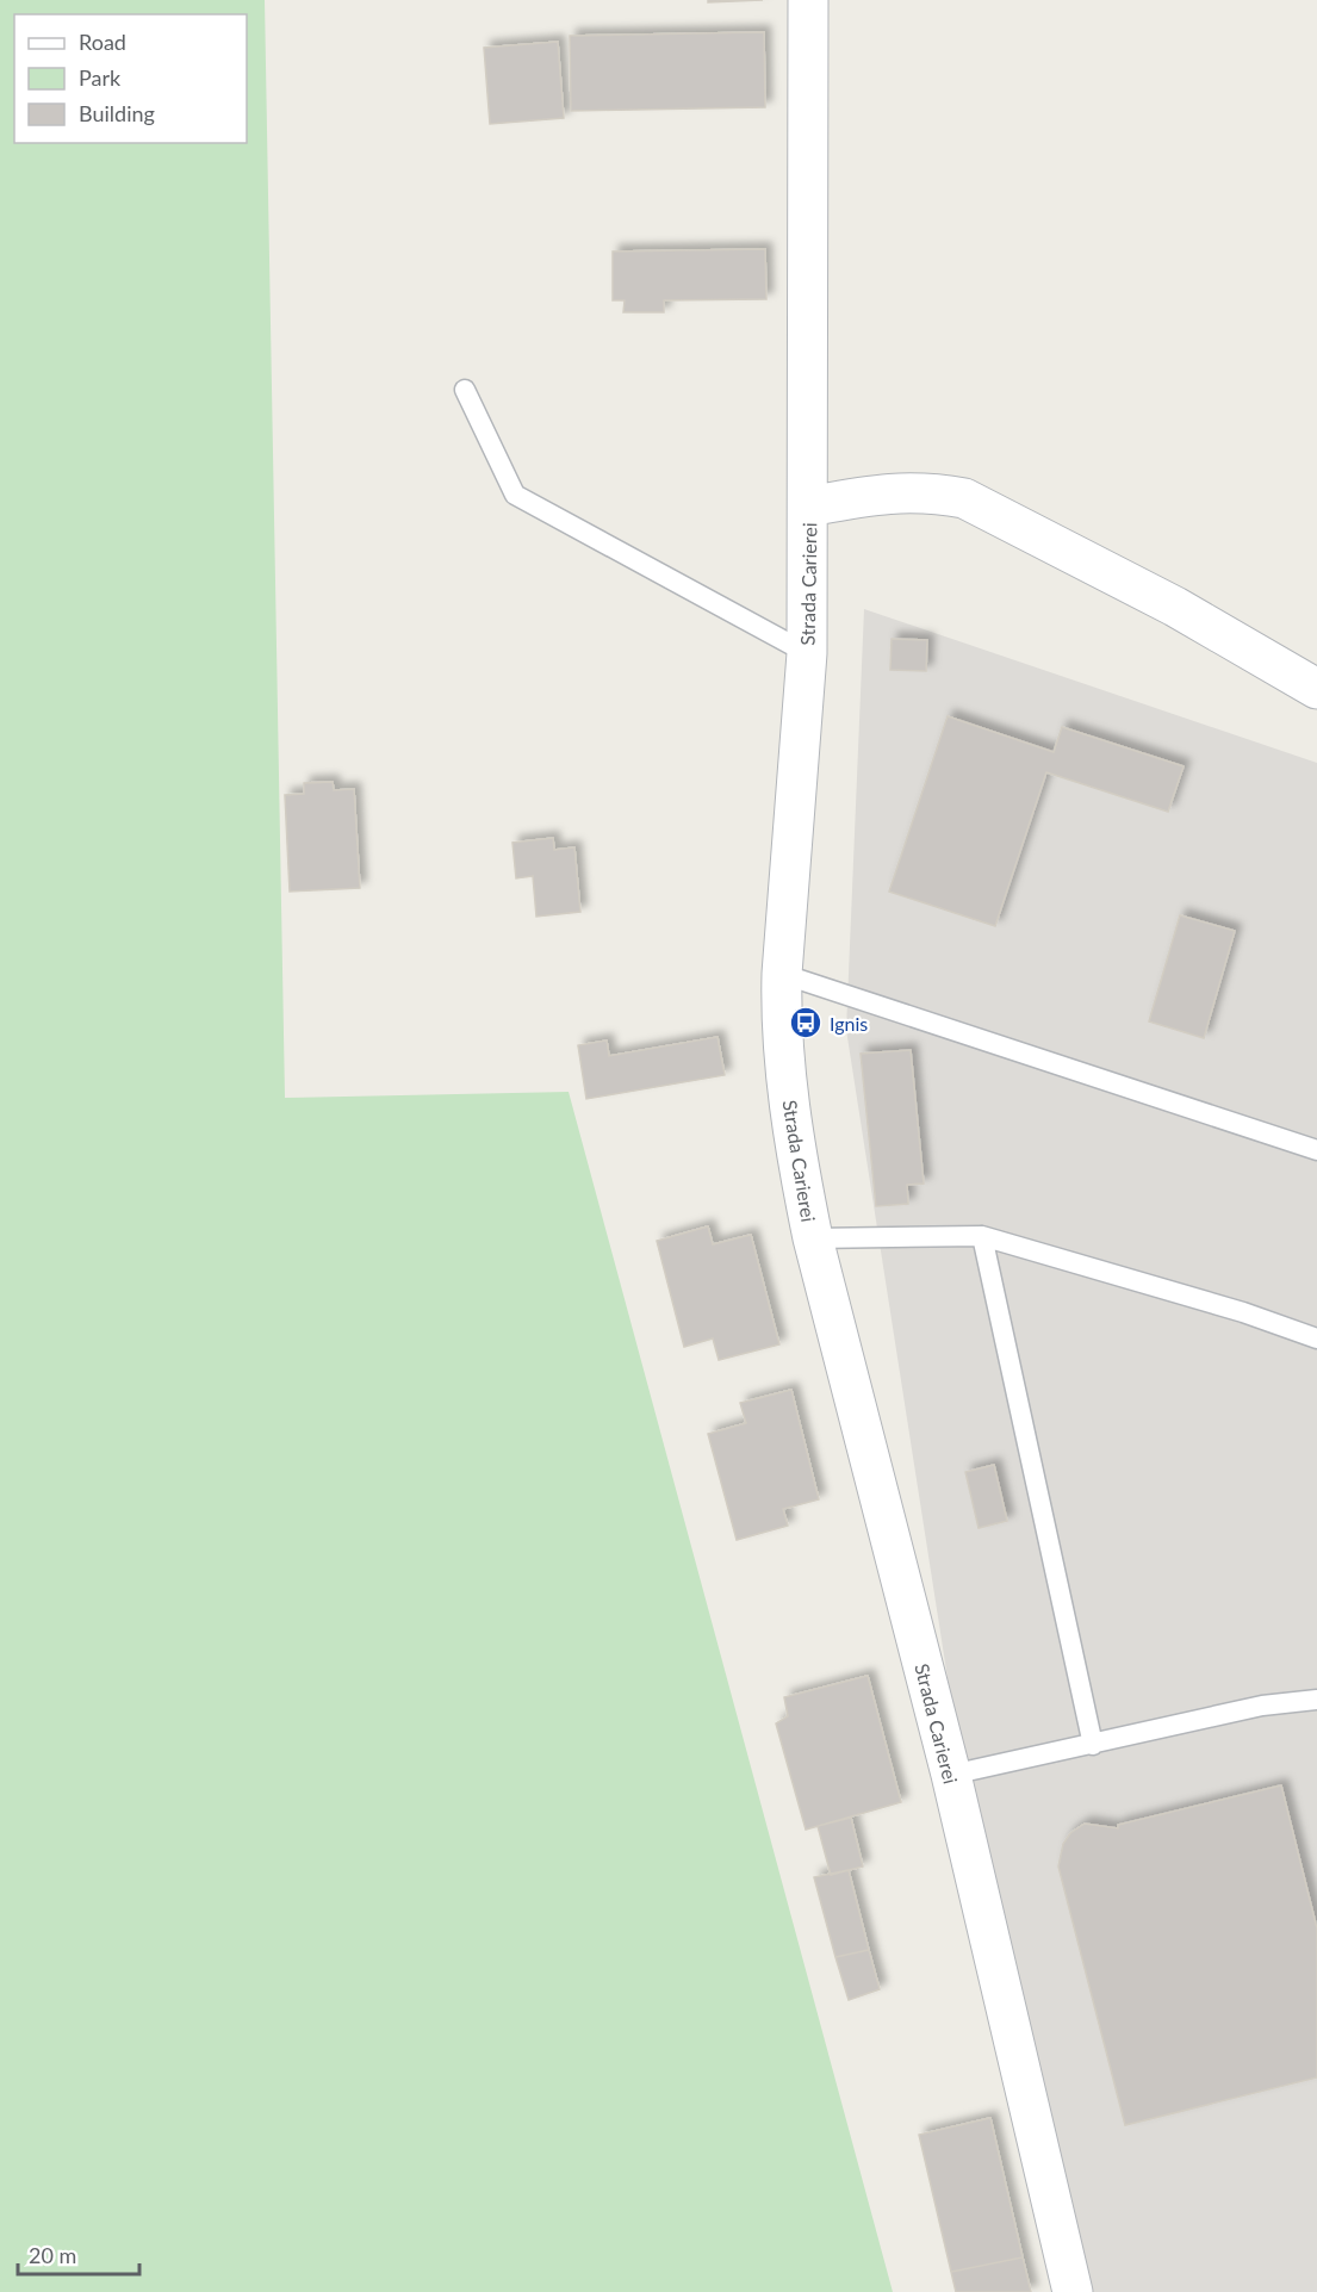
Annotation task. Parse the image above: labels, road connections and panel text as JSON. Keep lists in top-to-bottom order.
{
  "streets": {
    "street": ["Strada Carierei"]
  },
  "places": {
    "bus stop": ["Ignis"]
  },
  "legend": ["Road", "Park", "Building"],
  "scale_bar": "20 m"
}
